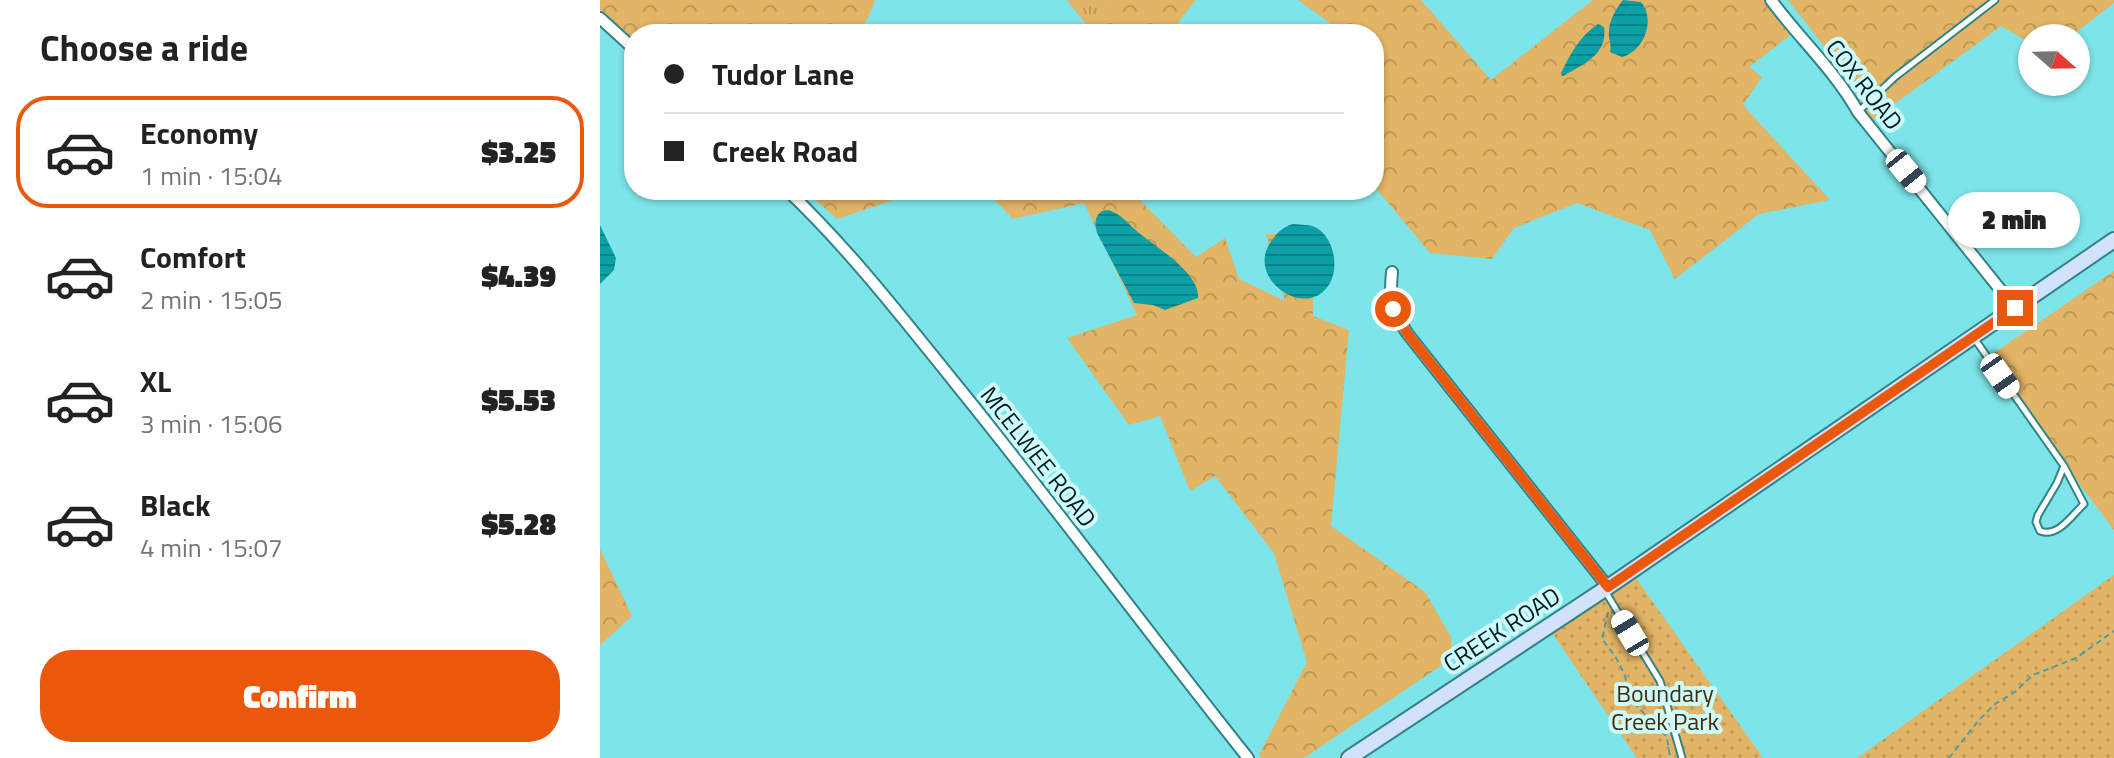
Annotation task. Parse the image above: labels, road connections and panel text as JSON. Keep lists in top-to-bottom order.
{
  "streets": {
    "main road": ["CREEK ROAD"],
    "street": ["COX ROAD", "MCELWEE ROAD"]
  },
  "crossings": [
    ["COX ROAD", "CREEK ROAD"]
  ],
  "parks": ["Boundary Creek Park"],
  "north": "right",
  "page": {
    "heading": "Choose a ride",
    "banner": ["Tudor Lane", "Creek Road"],
    "list": [
      {
        "name": "Economy",
        "note": "1 min · 15:04",
        "value": "$3.25"
      },
      {
        "name": "Comfort",
        "note": "2 min · 15:05",
        "value": "$4.39"
      },
      {
        "name": "XL",
        "note": "3 min · 15:06",
        "value": "$5.53"
      },
      {
        "name": "Black",
        "note": "4 min · 15:07",
        "value": "$5.28"
      }
    ],
    "bubble": "2 min",
    "buttons": "Confirm"
  }
}
